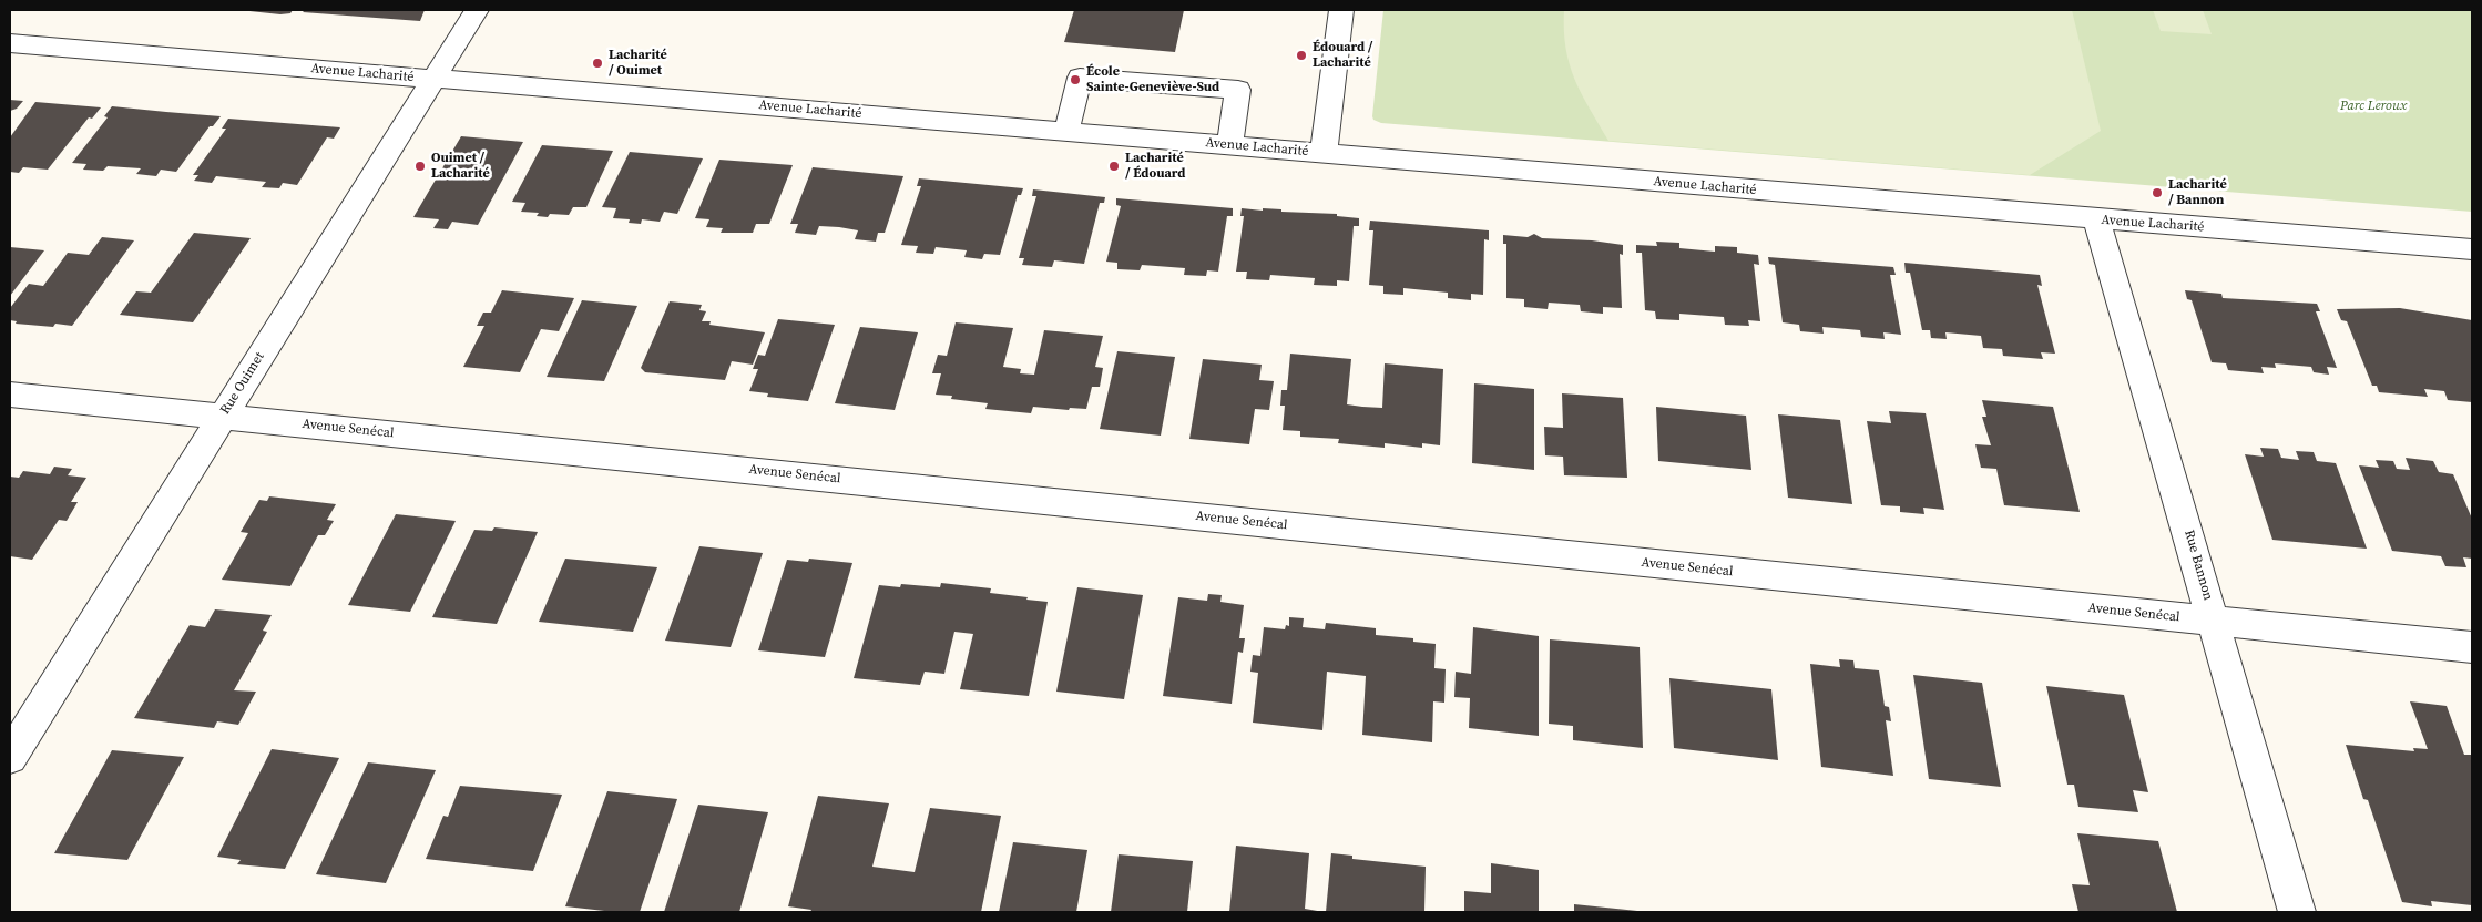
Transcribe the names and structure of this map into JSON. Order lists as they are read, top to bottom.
{
  "streets": {
    "street": [
      "Avenue Lacharité",
      "Rue Ouimet",
      "Avenue Senécal",
      "Rue Bannon"
    ]
  },
  "crossings": [
    ["Avenue Lacharité", "Rue Ouimet"],
    ["Avenue Lacharité", "Rue Bannon"],
    ["Rue Ouimet", "Avenue Senécal"],
    ["Avenue Senécal", "Rue Bannon"]
  ],
  "parks": ["Parc Leroux"],
  "places": [
    "Édouard / Lacharité",
    "Lacharité / Ouimet",
    "École Sainte-Geneviève-Sud",
    "Ouimet / Lacharité",
    "Lacharité / Édouard",
    "Lacharité / Bannon"
  ]
}
